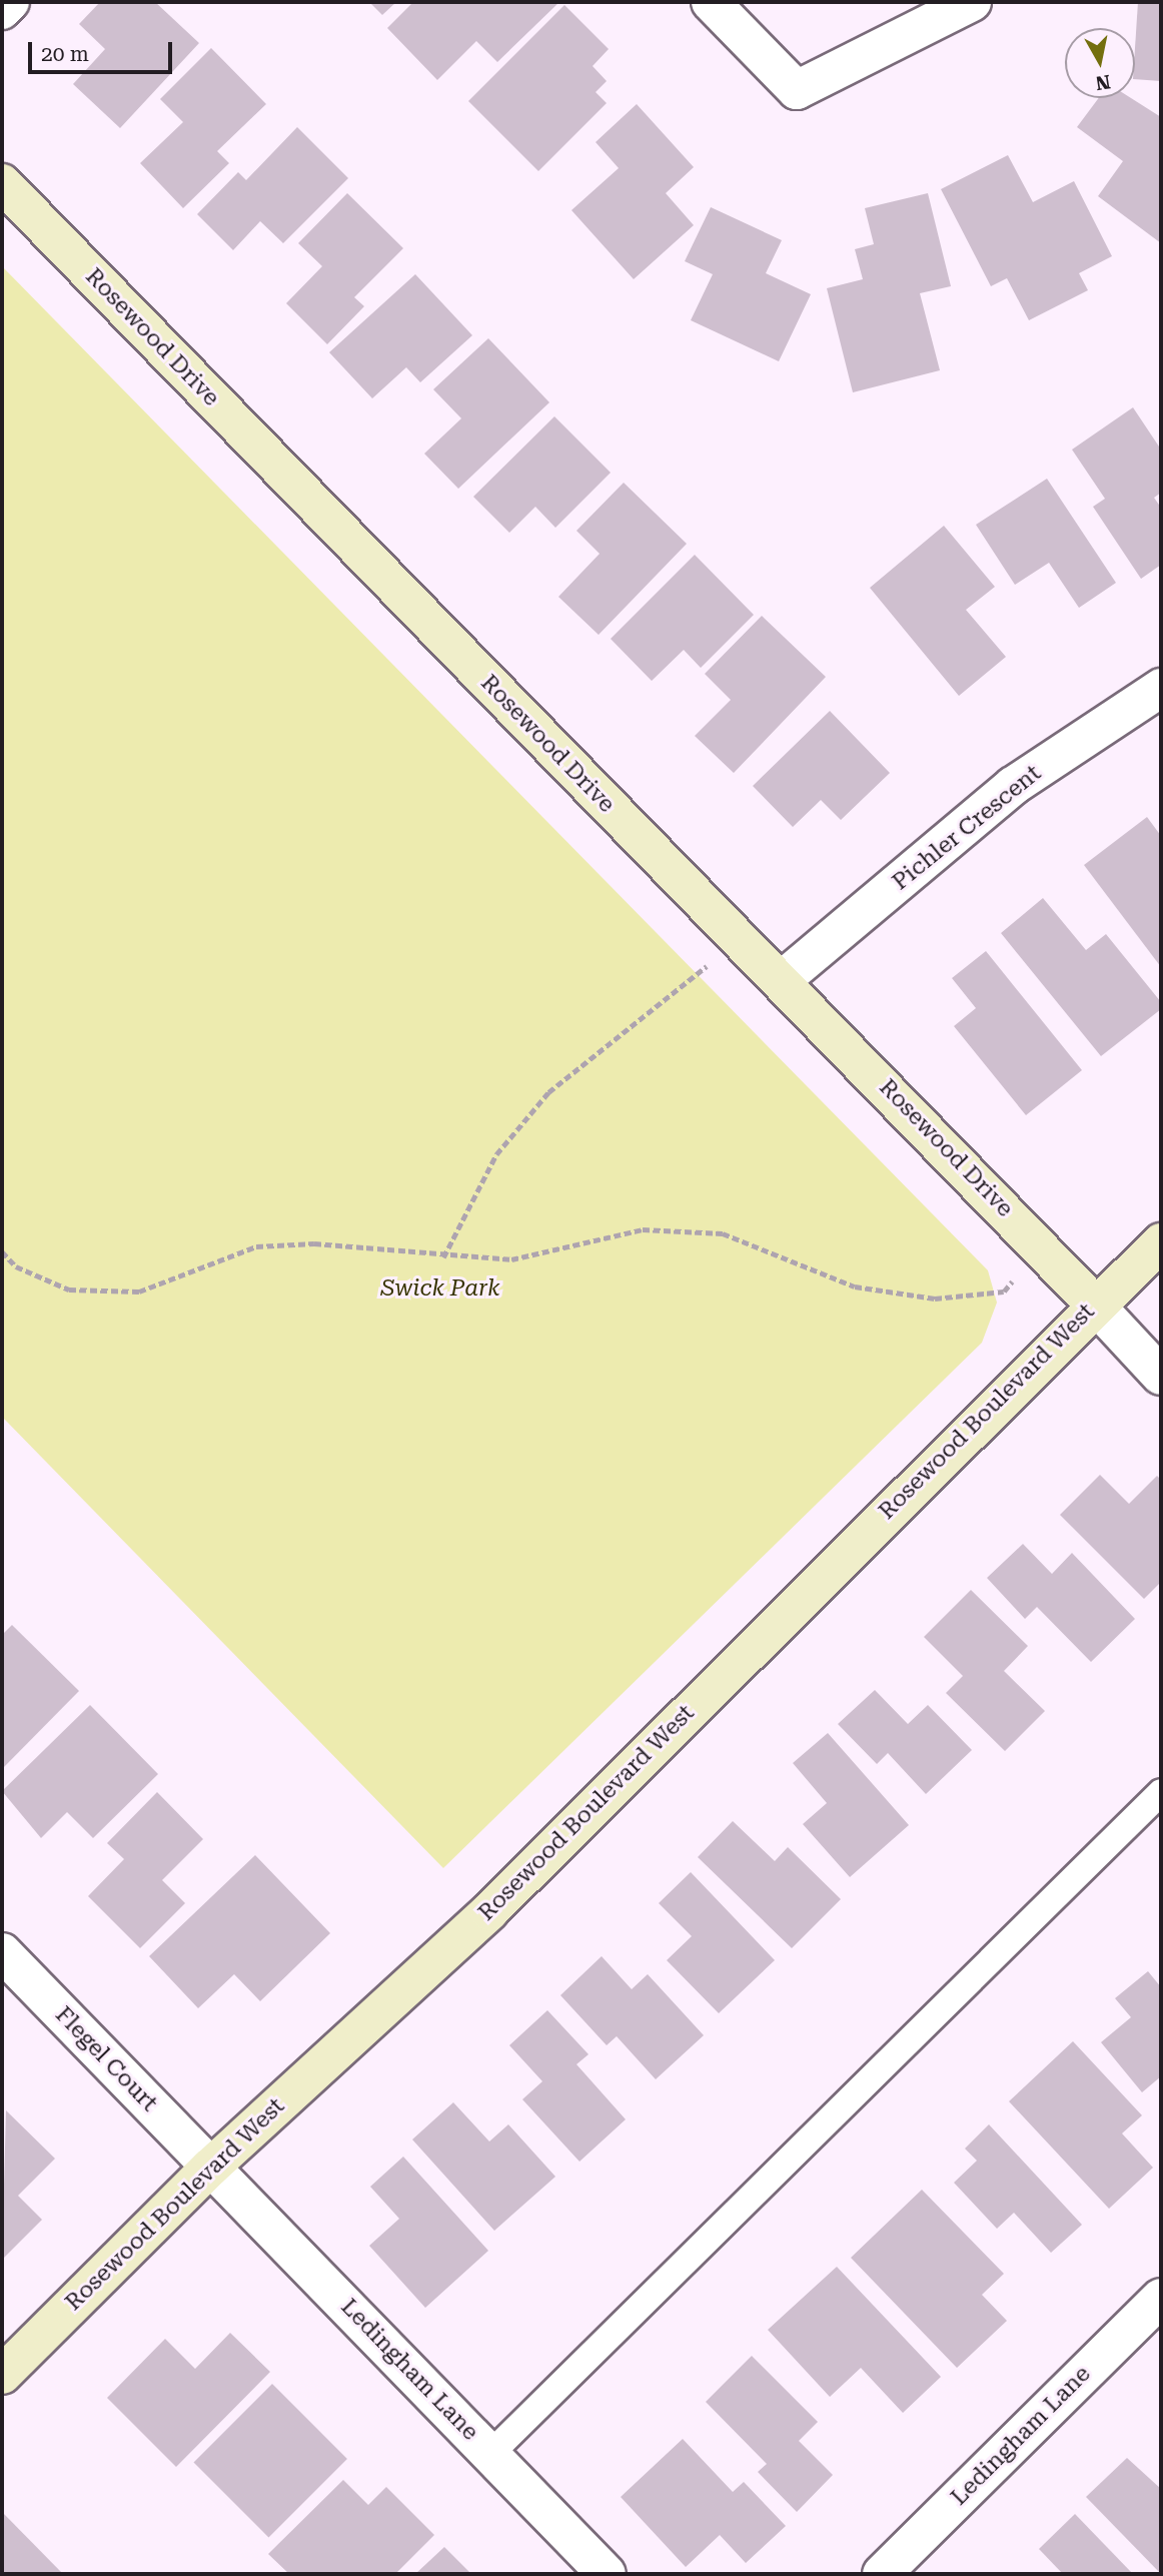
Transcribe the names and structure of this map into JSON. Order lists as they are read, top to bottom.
{
  "streets": {
    "street": [
      "Rosewood Drive",
      "Pichler Crescent",
      "Rosewood Boulevard West",
      "Flegel Court",
      "Ledingham Lane"
    ]
  },
  "crossings": [
    ["Rosewood Drive", "Pichler Crescent"],
    ["Rosewood Drive", "Rosewood Boulevard West"],
    ["Rosewood Boulevard West", "Flegel Court"],
    ["Rosewood Boulevard West", "Ledingham Lane"],
    ["Flegel Court", "Ledingham Lane"]
  ],
  "parks": ["Swick Park"],
  "scale_bar": "20 m",
  "north": "bottom"
}
